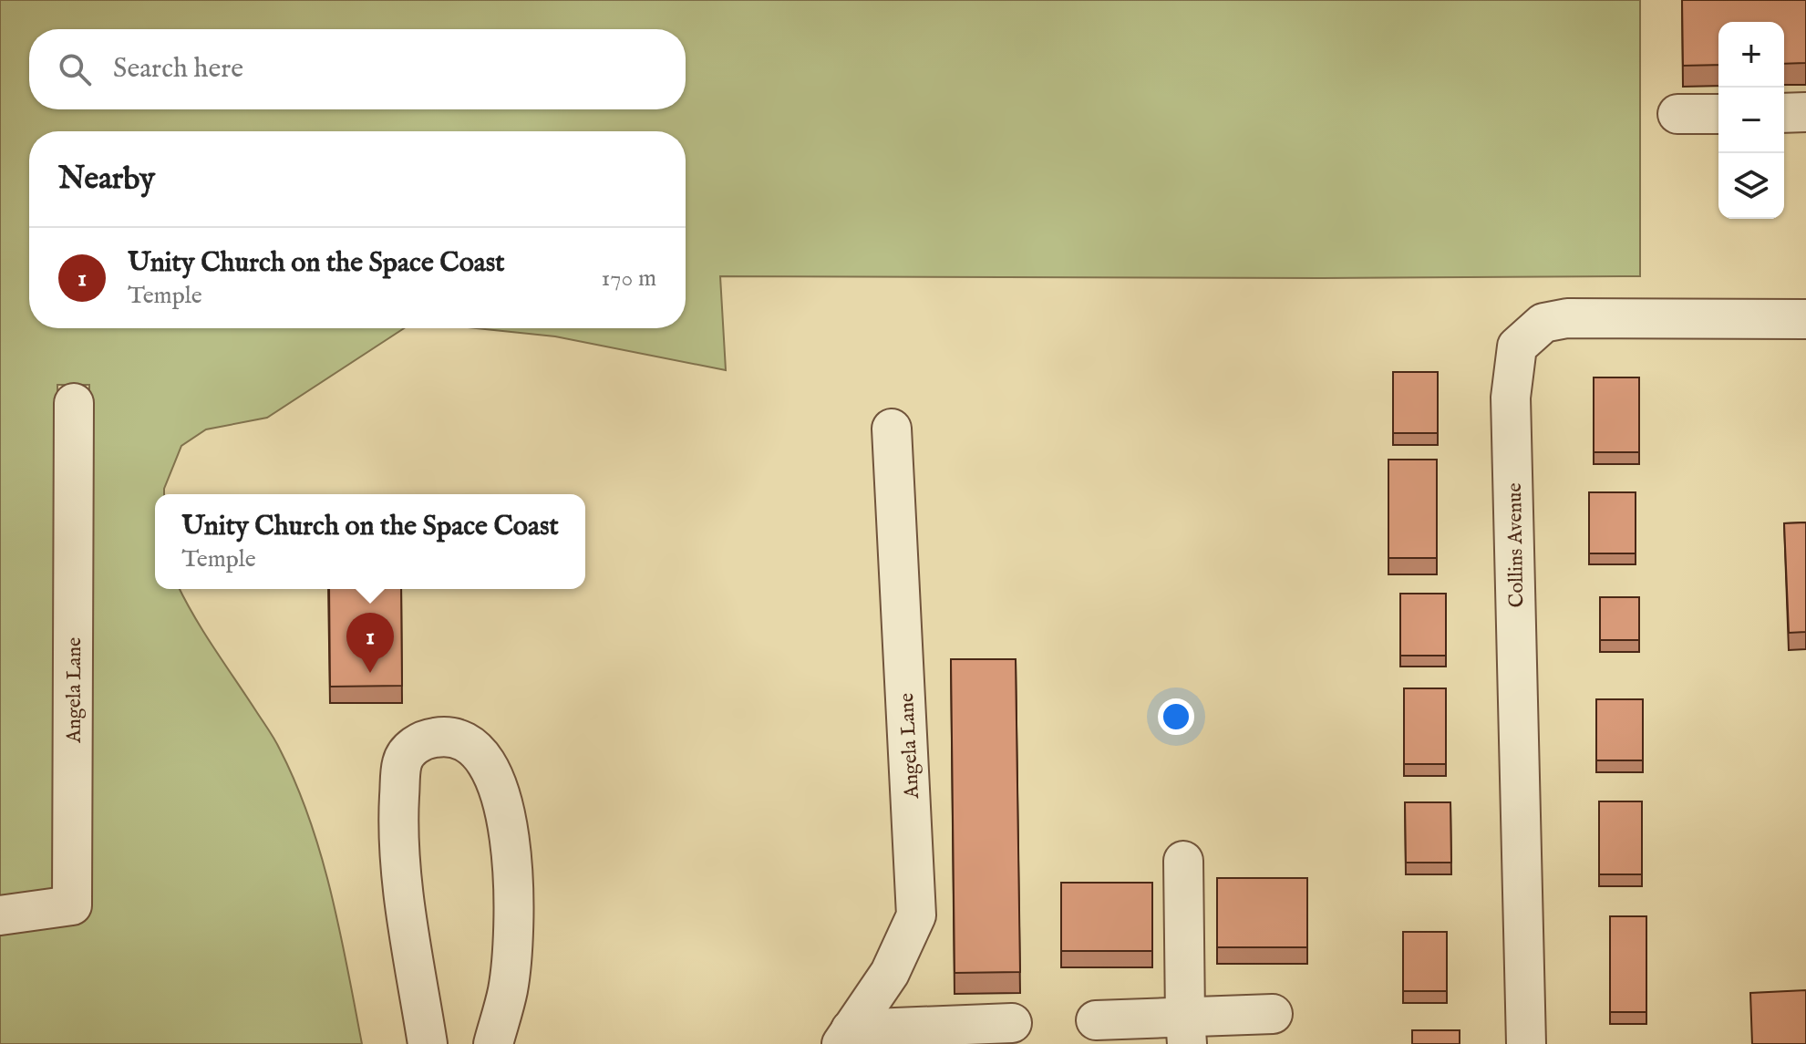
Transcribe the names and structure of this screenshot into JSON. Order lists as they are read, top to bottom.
{
  "streets": {
    "street": ["Collins Avenue", "Angela Lane"]
  },
  "page": {
    "map_buttons": ["+", "−"],
    "search": "Search here",
    "heading": "Nearby",
    "list": [
      {
        "mark": "1",
        "name": "Unity Church on the Space Coast",
        "note": "Temple",
        "value": "170 m"
      }
    ],
    "popup": ["Unity Church on the Space Coast", "Temple"],
    "pins": "1"
  }
}
